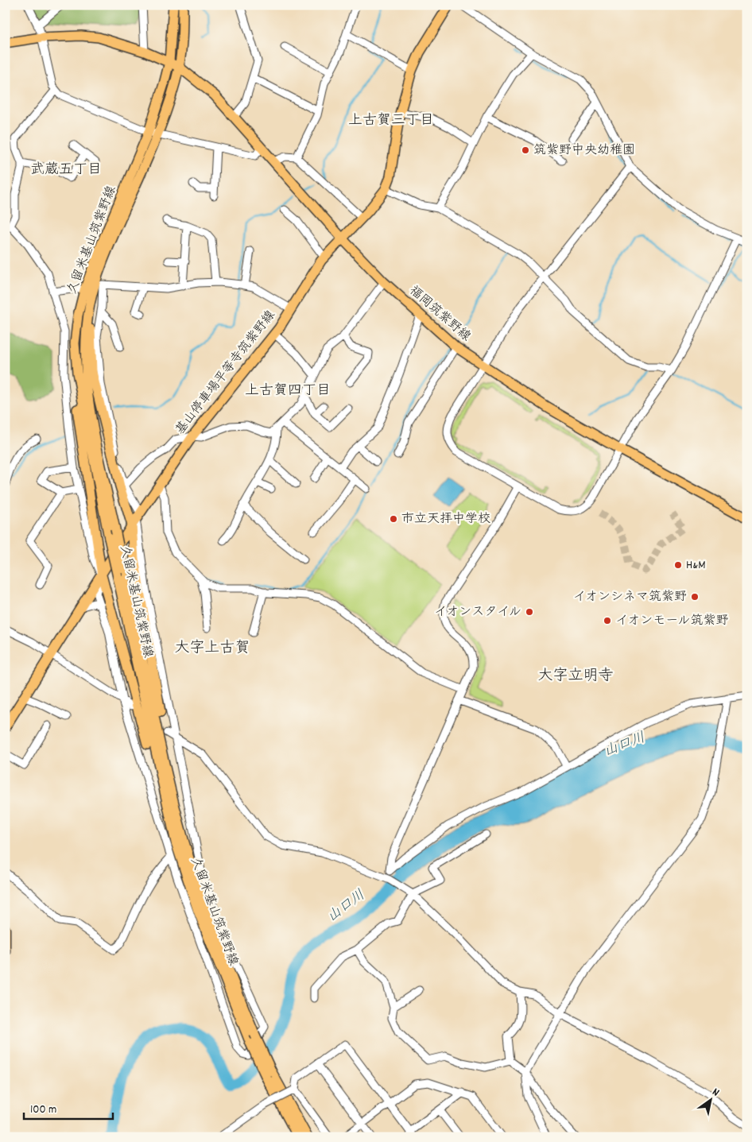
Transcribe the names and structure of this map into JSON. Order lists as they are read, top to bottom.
{
  "streets": {
    "main road": ["久留米基山筑紫野線", "福岡筑紫野線", "基山停車場平等寺筑紫野線"]
  },
  "crossings": [
    ["久留米基山筑紫野線", "福岡筑紫野線"],
    ["福岡筑紫野線", "基山停車場平等寺筑紫野線"]
  ],
  "districts": [
    "上古賀三丁目",
    "武蔵五丁目",
    "上古賀四丁目",
    "大字上古賀",
    "大字立明寺"
  ],
  "water": ["山口川"],
  "places": [
    "筑紫野中央幼稚園",
    "市立天拝中学校",
    "H&M",
    "イオンシネマ筑紫野",
    "イオンスタイル",
    "イオンモール筑紫野"
  ],
  "scale_bar": "100 m",
  "north": "top right"
}
